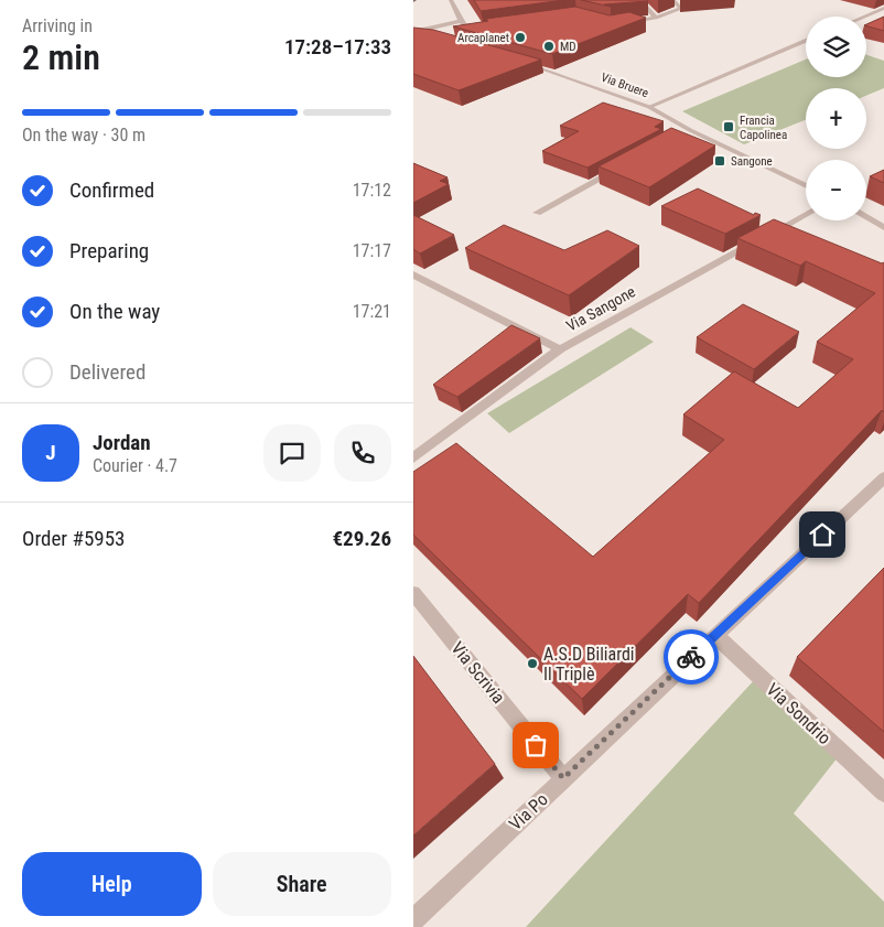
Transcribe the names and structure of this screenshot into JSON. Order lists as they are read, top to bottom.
{
  "streets": {
    "street": [
      "Via Bruere",
      "Via Sangone",
      "Via Scrivia",
      "Via Sondrio",
      "Via Po"
    ]
  },
  "crossings": [
    ["Via Scrivia", "Via Po"],
    ["Via Sondrio", "Via Po"]
  ],
  "places": {
    "other": ["Arcaplanet", "MD", "A.S.D Biliardi Il Triplè"],
    "transit": ["Francia Capolinea", "Sangone"]
  },
  "page": {
    "heading": ["2 min", "Arriving in", "17:28–17:33"],
    "panel": [
      "Jordan",
      "Courier · 4.7",
      "Order #5953",
      "€29.26"
    ],
    "map_buttons": ["+", "−"],
    "bar": "On the way · 30 m",
    "list": [
      ["Confirmed", "17:12"],
      ["Preparing", "17:17"],
      ["On the way", "17:21"],
      "Delivered"
    ],
    "round": "J",
    "buttons": ["Help", "Share"]
  }
}
